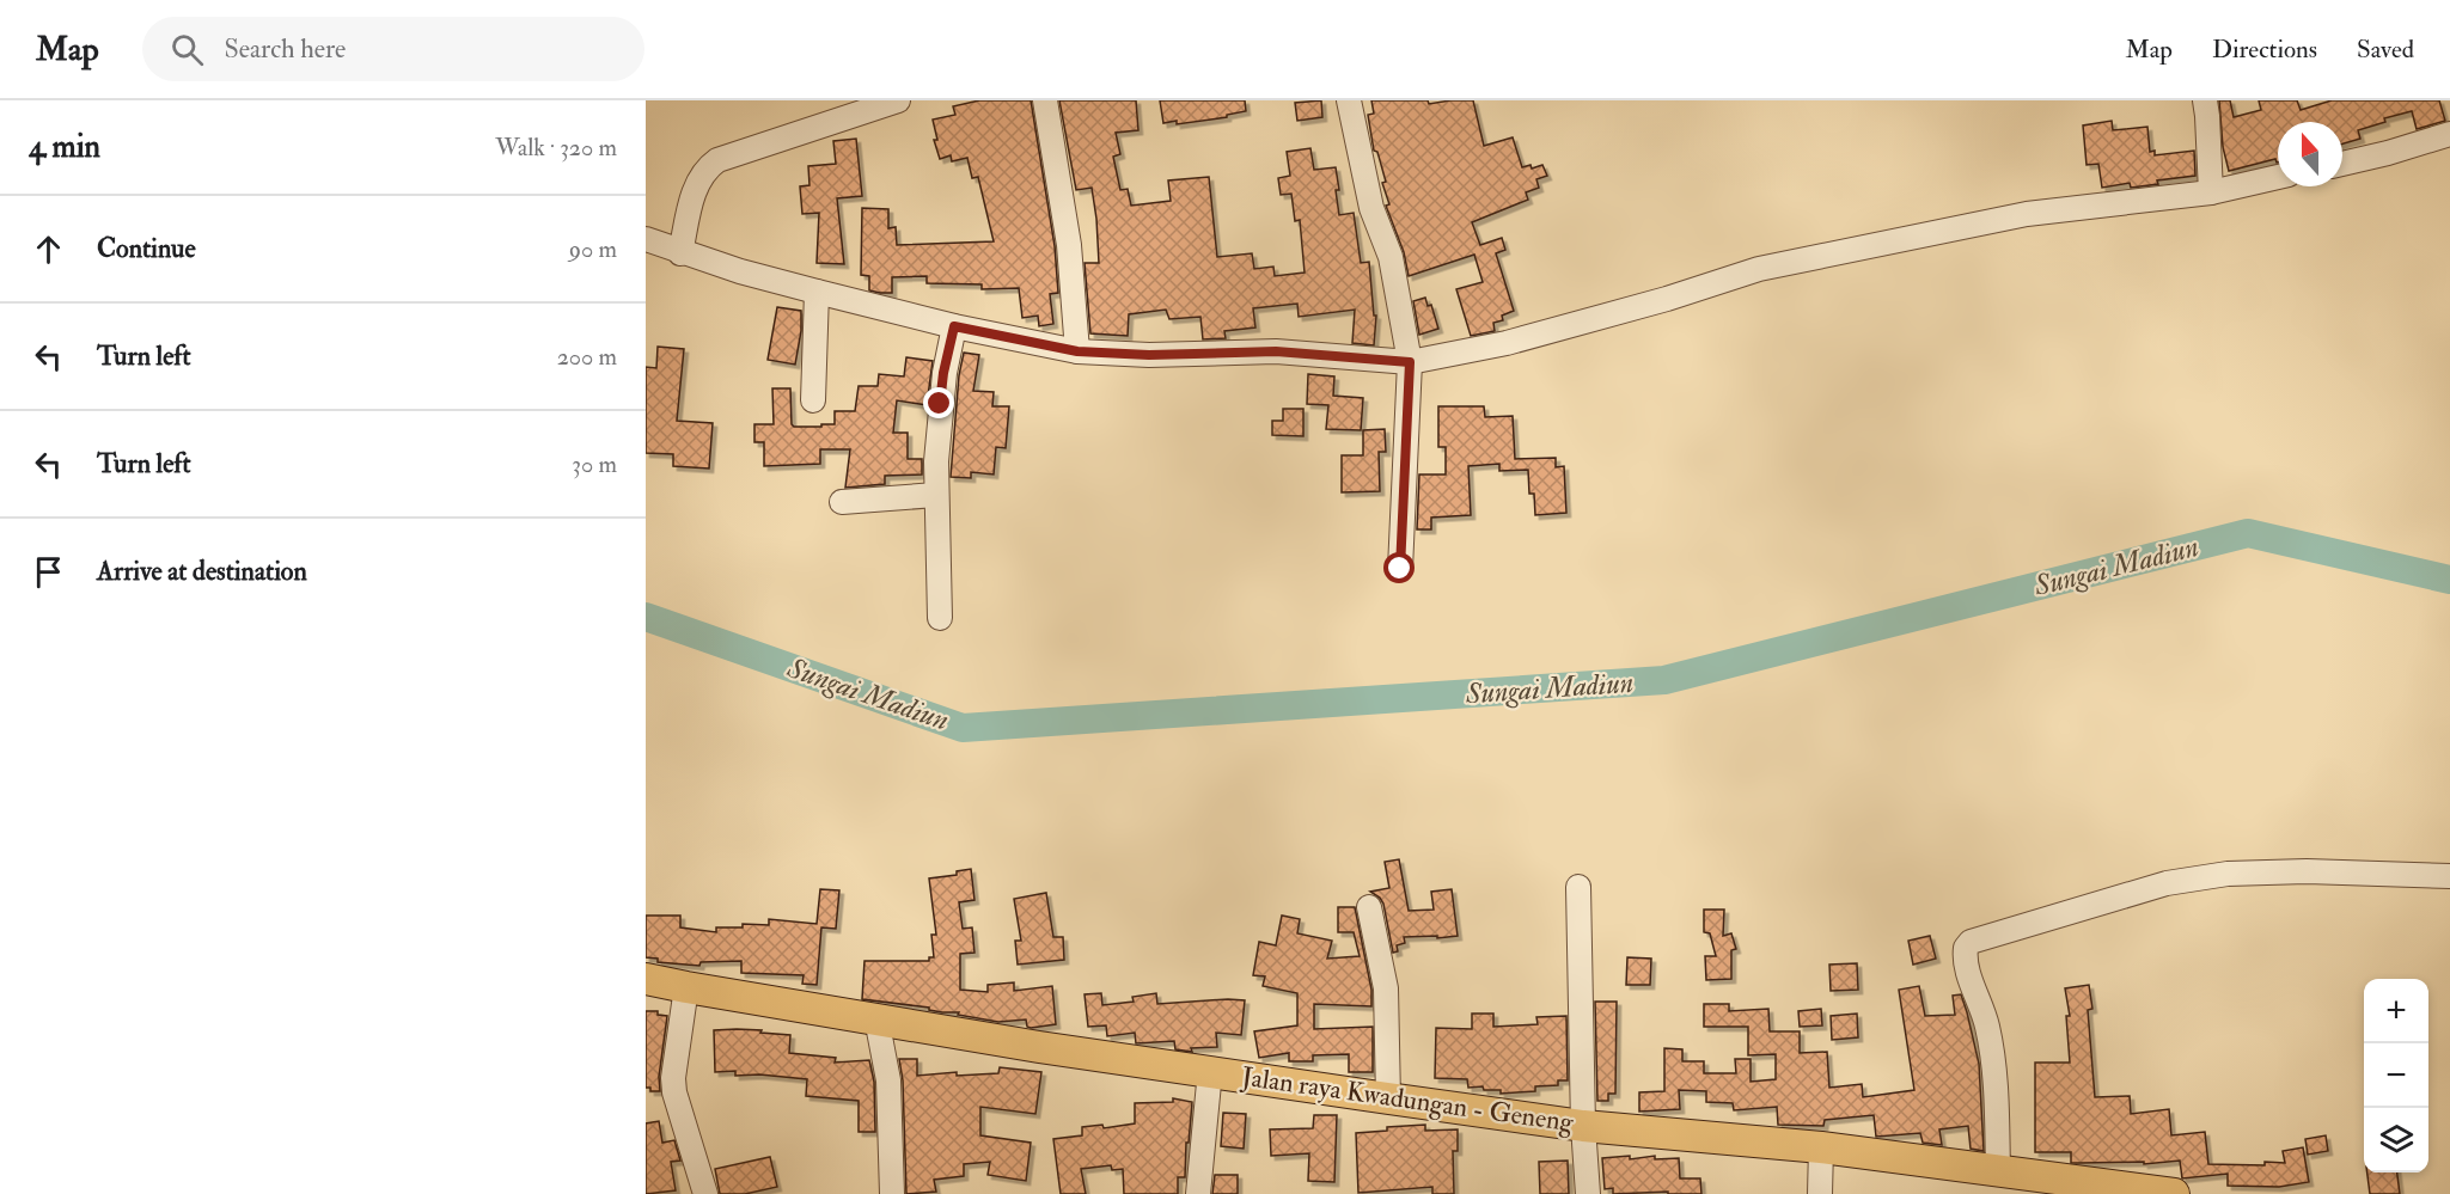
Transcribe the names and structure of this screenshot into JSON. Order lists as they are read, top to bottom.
{
  "streets": {
    "main road": ["Jalan raya Kwadungan - Geneng"]
  },
  "water": ["Sungai Madiun"],
  "north": "top",
  "page": {
    "header": "Map",
    "search": "Search here",
    "nav": ["Map", "Directions", "Saved"],
    "heading": ["4 min", "Walk · 320 m"],
    "list": [
      ["Continue", "90 m"],
      ["Turn left", "200 m"],
      ["Turn left", "30 m"],
      "Arrive at destination"
    ],
    "map_buttons": ["+", "−"]
  }
}
